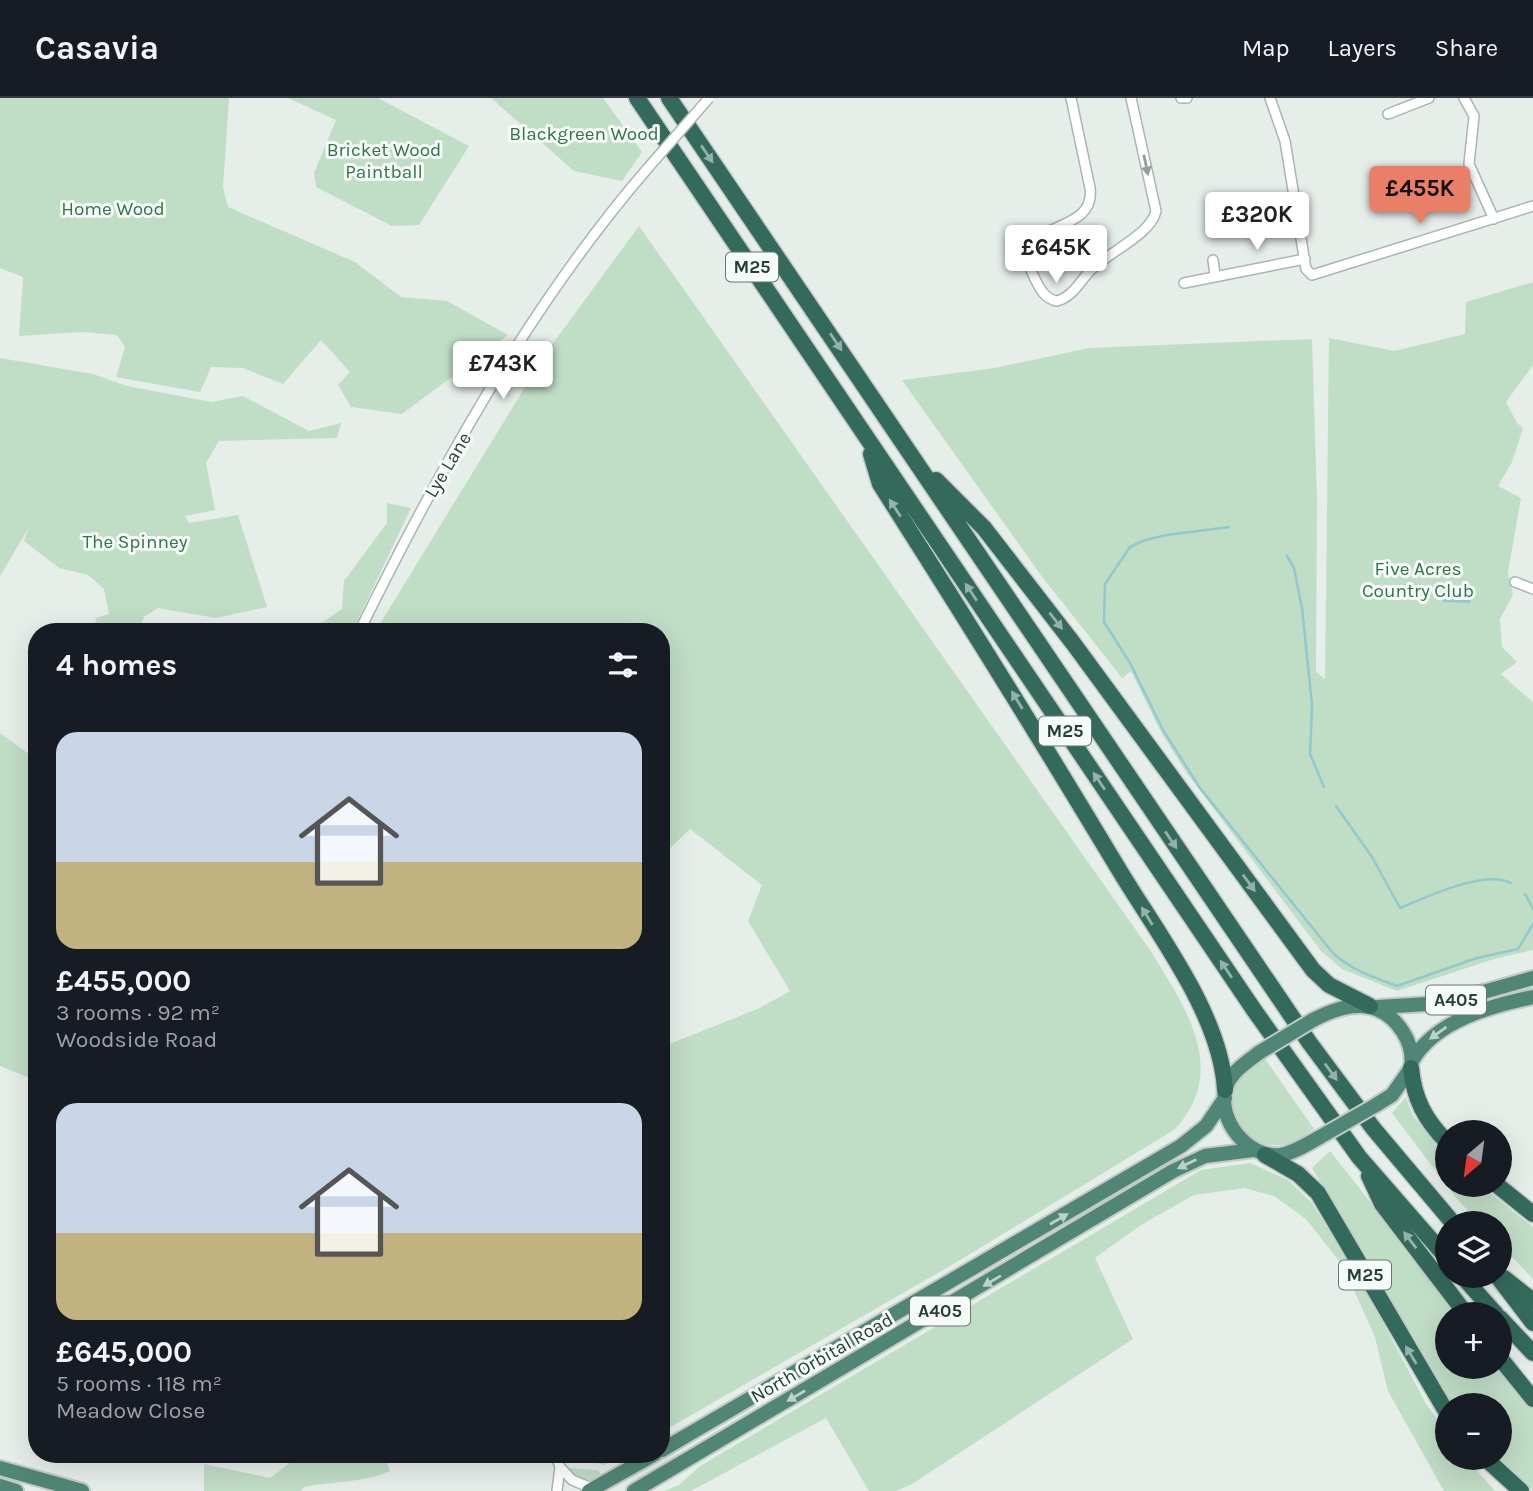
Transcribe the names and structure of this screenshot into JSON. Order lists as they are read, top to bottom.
{
  "streets": {
    "highway": ["M25", "A405", "North Orbital Road"],
    "street": ["Lye Lane"]
  },
  "crossings": [
    ["M25", "A405"],
    ["M25", "North Orbital Road"],
    ["A405", "North Orbital Road"]
  ],
  "parks": [
    "Blackgreen Wood",
    "Bricket Wood Paintball",
    "Home Wood",
    "The Spinney",
    "Five Acres Country Club"
  ],
  "north": "bottom left",
  "page": {
    "header": "Casavia",
    "nav": ["Map", "Layers", "Share"],
    "price": [
      "£455K",
      "£320K",
      "£645K",
      "£743K"
    ],
    "heading": "4 homes",
    "list": [
      {
        "name": "£455,000",
        "note": "3 rooms · 92 m² · Woodside Road"
      },
      {
        "name": "£645,000",
        "note": "5 rooms · 118 m² · Meadow Close"
      }
    ],
    "map_buttons": ["+", "−"]
  }
}
